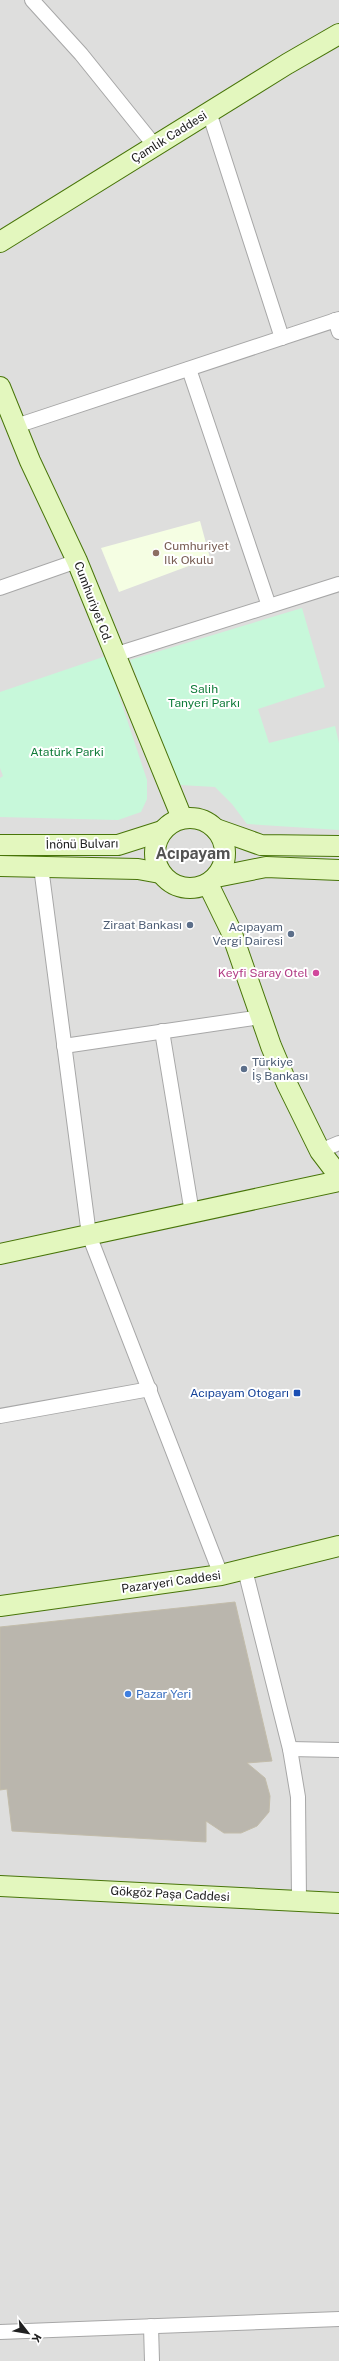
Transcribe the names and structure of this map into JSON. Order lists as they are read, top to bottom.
{
  "streets": {
    "street": [
      "Çamlık Caddesi",
      "Cumhuriyet Cd.",
      "İnönü Bulvarı",
      "Pazaryeri Caddesi",
      "Gökgöz Paşa Caddesi"
    ]
  },
  "crossings": [
    ["Cumhuriyet Cd.", "İnönü Bulvarı"]
  ],
  "districts": ["Acıpayam"],
  "parks": ["Salih Tanyeri Parkı", "Atatürk Parki"],
  "places": {
    "other": [
      "Cumhuriyet Ilk Okulu",
      "Ziraat Bankası",
      "Acıpayam Vergi Dairesi",
      "Keyfi Saray Otel",
      "Türkiye İş Bankası",
      "Pazar Yeri"
    ],
    "transit": ["Acıpayam Otogarı"]
  },
  "north": "bottom right"
}
